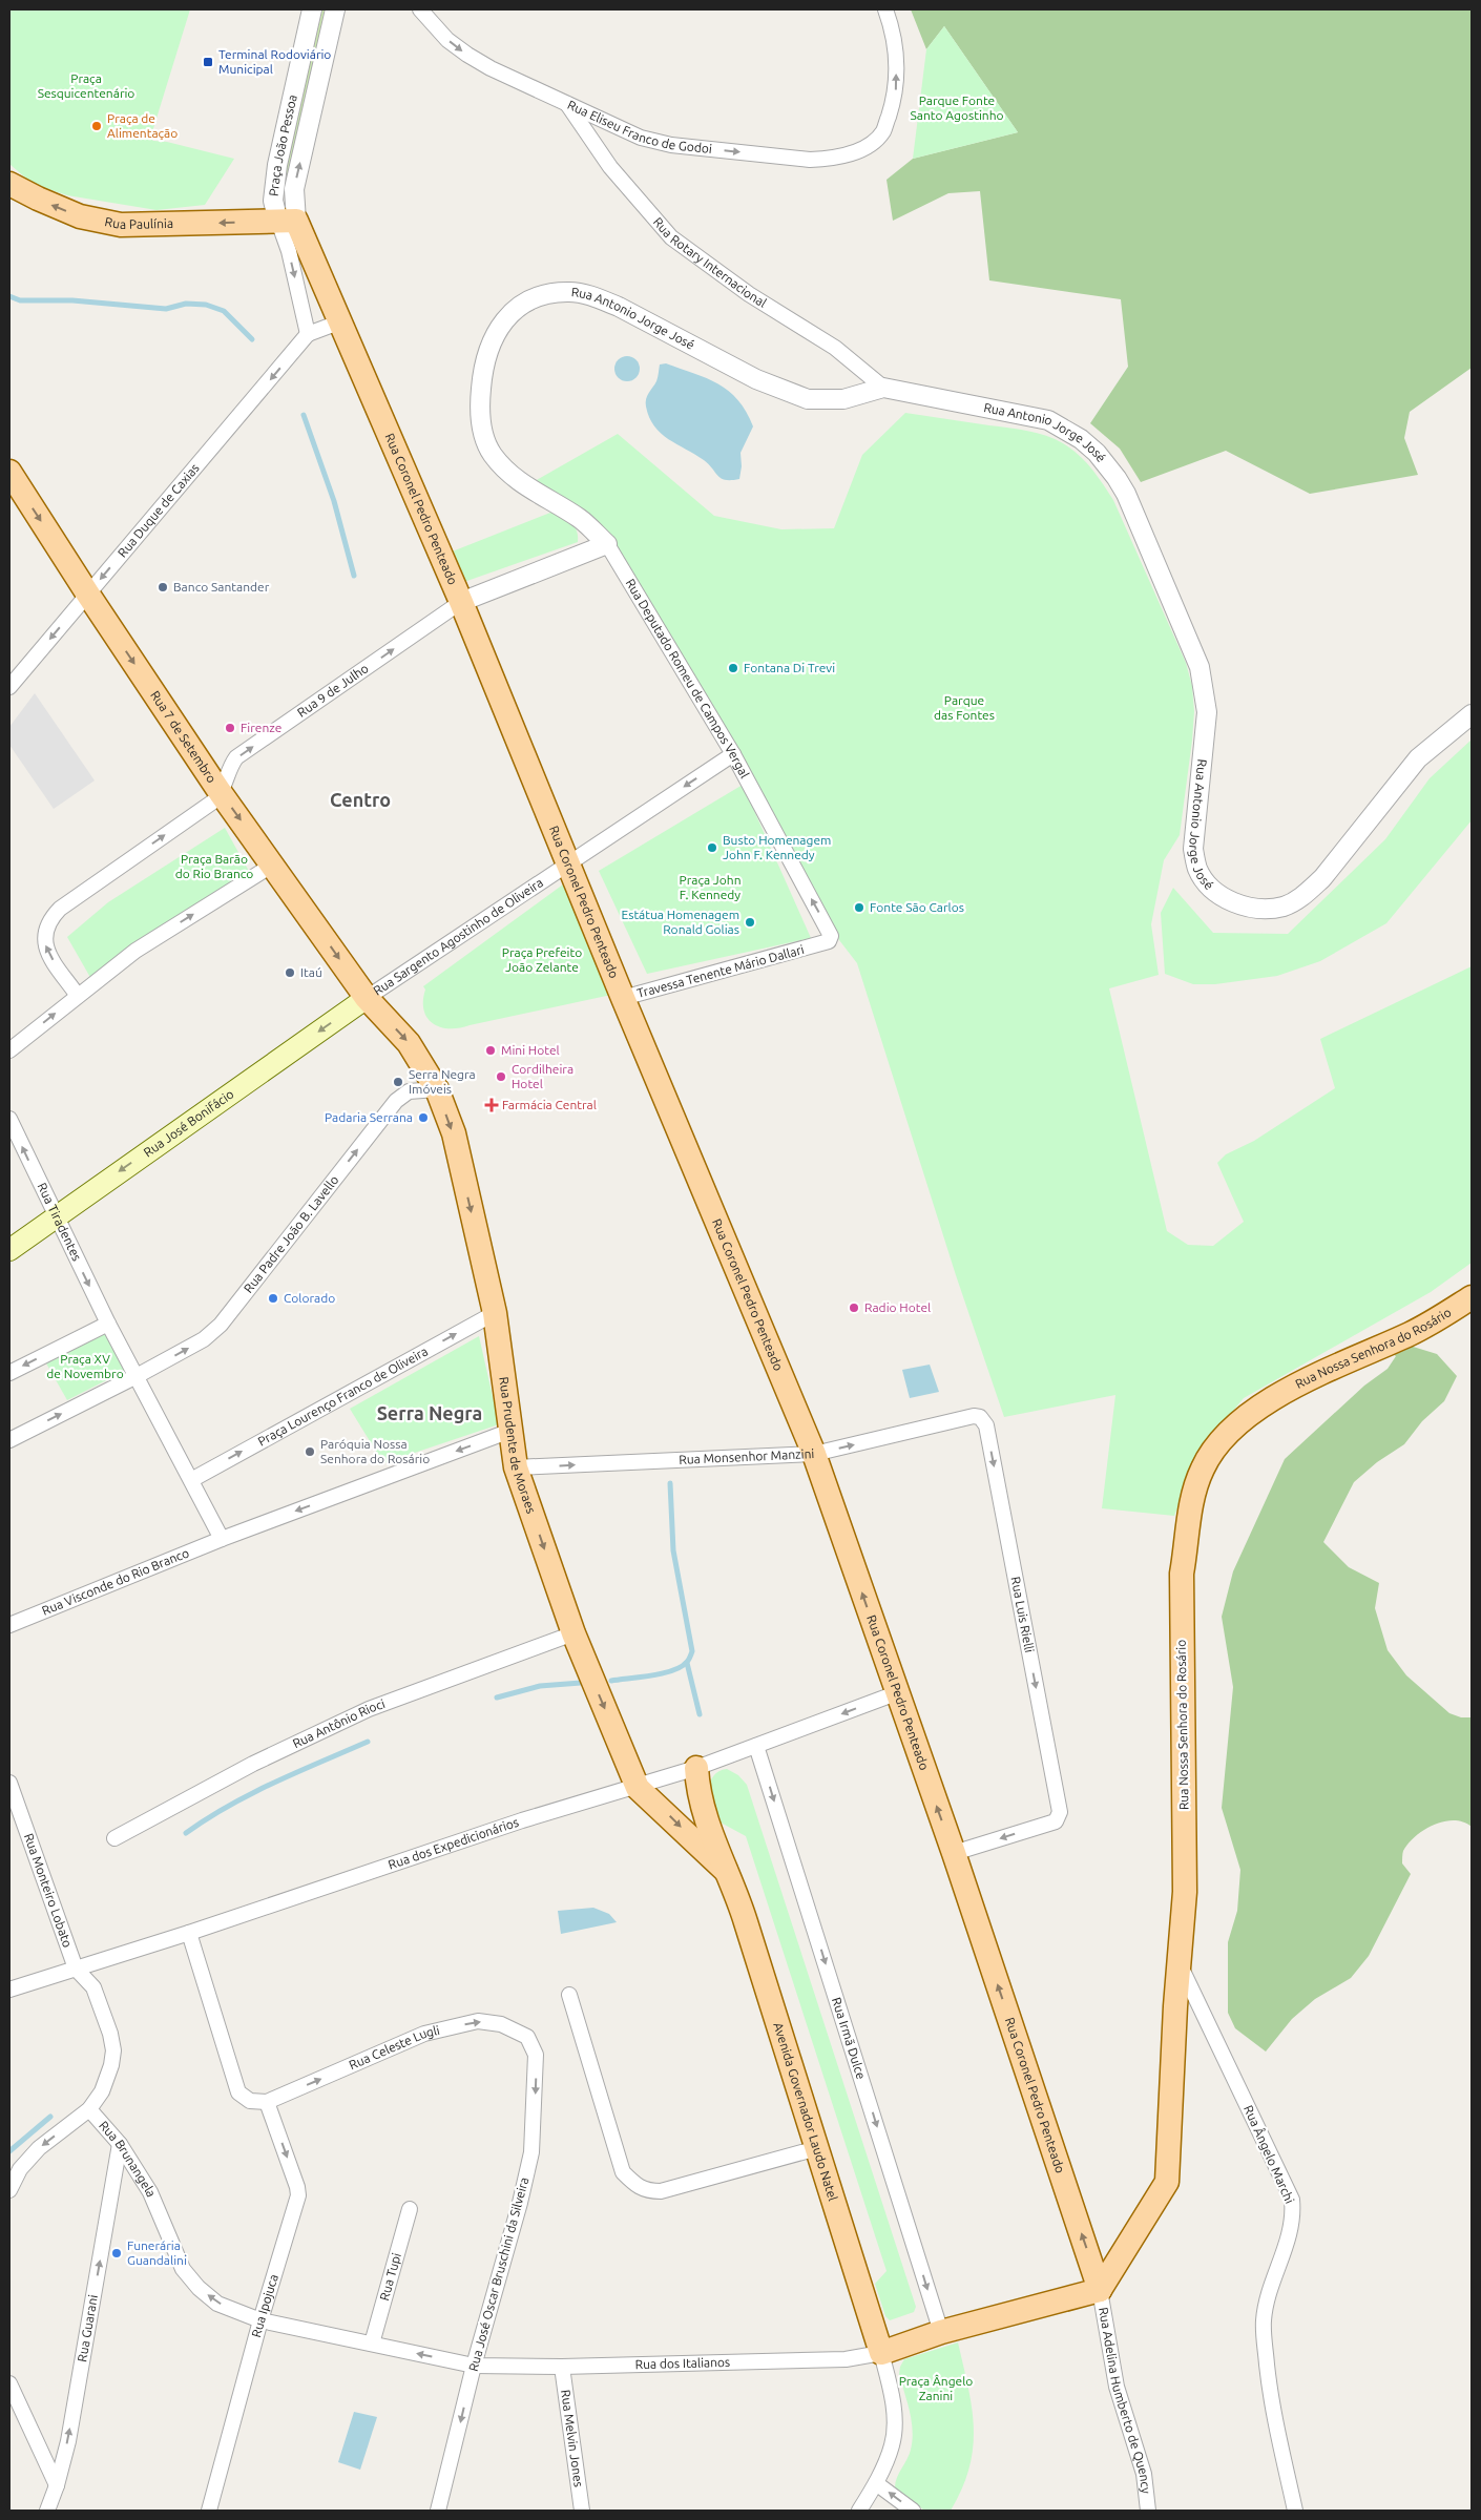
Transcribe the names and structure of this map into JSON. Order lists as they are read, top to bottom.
{
  "streets": {
    "main road": [
      "Rua Paulínia",
      "Rua Coronel Pedro Penteado",
      "Rua 7 de Setembro",
      "Rua José Bonifácio",
      "Rua Nossa Senhora do Rosário",
      "Rua Prudente de Moraes",
      "Avenida Governador Laudo Natel",
      "Rua dos Italianos"
    ],
    "street": [
      "Rua Eliseu Franco de Godoi",
      "Praça João Pessoa",
      "Rua Rotary Internacional",
      "Rua Antonio Jorge José",
      "Rua Duque de Caxias",
      "Rua Deputado Romeu de Campos Vergal",
      "Rua 9 de Julho",
      "Rua Sargento Agostinho de Oliveira",
      "Travessa Tenente Mário Dallari",
      "Rua Tiradentes",
      "Rua Padre João B. Lavello",
      "Praça Lourenço Franco de Oliveira",
      "Rua Monsenhor Manzini",
      "Rua Visconde do Rio Branco",
      "Rua Luis Rielli",
      "Rua Antônio Rioci",
      "Rua dos Expedicionários",
      "Rua Monteiro Lobato",
      "Rua Irmã Dulce",
      "Rua Celeste Lugli",
      "Rua Ângelo Marchi",
      "Rua Brunangela",
      "Rua José Oscar Bruschini da Silveira",
      "Rua Tupi",
      "Rua Ipojuca",
      "Rua Guarani",
      "Rua Adelina Humberto de Quency",
      "Rua Melvin Jones"
    ]
  },
  "crossings": [
    ["Rua Eliseu Franco de Godoi", "Rua Rotary Internacional"],
    ["Praça João Pessoa", "Rua Paulínia"],
    ["Praça João Pessoa", "Rua Coronel Pedro Penteado"],
    ["Rua Paulínia", "Rua Coronel Pedro Penteado"],
    ["Rua Rotary Internacional", "Rua Antonio Jorge José"],
    ["Rua Antonio Jorge José", "Rua Deputado Romeu de Campos Vergal"],
    ["Rua Coronel Pedro Penteado", "Rua 9 de Julho"],
    ["Rua Coronel Pedro Penteado", "Rua Sargento Agostinho de Oliveira"],
    ["Rua Coronel Pedro Penteado", "Travessa Tenente Mário Dallari"],
    ["Rua Coronel Pedro Penteado", "Rua Nossa Senhora do Rosário"],
    ["Rua Coronel Pedro Penteado", "Rua Monsenhor Manzini"],
    ["Rua Coronel Pedro Penteado", "Rua Luis Rielli"],
    ["Rua Coronel Pedro Penteado", "Rua dos Expedicionários"],
    ["Rua Coronel Pedro Penteado", "Rua dos Italianos"],
    ["Rua Coronel Pedro Penteado", "Rua Adelina Humberto de Quency"],
    ["Rua Duque de Caxias", "Rua 7 de Setembro"],
    ["Rua Deputado Romeu de Campos Vergal", "Rua Sargento Agostinho de Oliveira"],
    ["Rua Deputado Romeu de Campos Vergal", "Travessa Tenente Mário Dallari"],
    ["Rua 9 de Julho", "Rua 7 de Setembro"],
    ["Rua 7 de Setembro", "Rua Sargento Agostinho de Oliveira"],
    ["Rua 7 de Setembro", "Rua José Bonifácio"],
    ["Rua Sargento Agostinho de Oliveira", "Rua José Bonifácio"],
    ["Rua José Bonifácio", "Rua Tiradentes"],
    ["Rua Tiradentes", "Rua Padre João B. Lavello"],
    ["Rua Padre João B. Lavello", "Rua Prudente de Moraes"],
    ["Rua Nossa Senhora do Rosário", "Rua Ângelo Marchi"],
    ["Rua Nossa Senhora do Rosário", "Rua dos Italianos"],
    ["Rua Nossa Senhora do Rosário", "Rua Adelina Humberto de Quency"],
    ["Praça Lourenço Franco de Oliveira", "Rua Prudente de Moraes"],
    ["Rua Prudente de Moraes", "Rua Monsenhor Manzini"],
    ["Rua Prudente de Moraes", "Rua Antônio Rioci"],
    ["Rua Prudente de Moraes", "Rua dos Expedicionários"],
    ["Rua Prudente de Moraes", "Avenida Governador Laudo Natel"],
    ["Rua Monsenhor Manzini", "Rua Luis Rielli"],
    ["Rua dos Expedicionários", "Rua Monteiro Lobato"],
    ["Rua dos Expedicionários", "Rua Irmã Dulce"],
    ["Rua dos Expedicionários", "Avenida Governador Laudo Natel"],
    ["Rua dos Expedicionários", "Rua Brunangela"],
    ["Rua Monteiro Lobato", "Rua Brunangela"],
    ["Rua Irmã Dulce", "Rua dos Italianos"],
    ["Rua Celeste Lugli", "Rua José Oscar Bruschini da Silveira"],
    ["Rua Celeste Lugli", "Rua Ipojuca"],
    ["Avenida Governador Laudo Natel", "Rua dos Italianos"],
    ["Rua Brunangela", "Rua Ipojuca"],
    ["Rua Brunangela", "Rua Guarani"],
    ["Rua Brunangela", "Rua dos Italianos"],
    ["Rua José Oscar Bruschini da Silveira", "Rua dos Italianos"],
    ["Rua Tupi", "Rua dos Italianos"],
    ["Rua Ipojuca", "Rua dos Italianos"],
    ["Rua dos Italianos", "Rua Adelina Humberto de Quency"],
    ["Rua dos Italianos", "Rua Melvin Jones"]
  ],
  "one_way": [
    "Rua Paulínia",
    "Rua Coronel Pedro Penteado",
    "Rua Duque de Caxias",
    "Rua Deputado Romeu de Campos Vergal",
    "Rua 9 de Julho",
    "Rua 7 de Setembro",
    "Rua Sargento Agostinho de Oliveira",
    "Rua José Bonifácio",
    "Rua Padre João B. Lavello",
    "Rua Prudente de Moraes",
    "Rua Monsenhor Manzini",
    "Rua Luis Rielli",
    "Rua Irmã Dulce",
    "Rua Celeste Lugli",
    "Rua Brunangela",
    "Rua José Oscar Bruschini da Silveira",
    "Rua Ipojuca",
    "Rua Guarani"
  ],
  "districts": ["Centro", "Serra Negra"],
  "parks": [
    "Praça Sesquicentenário",
    "Parque Fonte Santo Agostinho",
    "Parque das Fontes",
    "Praça Barão do Rio Branco",
    "Praça John F. Kennedy",
    "Praça Prefeito João Zelante",
    "Praça XV de Novembro",
    "Praça Ângelo Zanini"
  ],
  "places": {
    "transit": ["Terminal Rodoviário Municipal"],
    "other": [
      "Praça de Alimentação",
      "Banco Santander",
      "Fontana Di Trevi",
      "Firenze",
      "Busto Homenagem John F. Kennedy",
      "Fonte São Carlos",
      "Estátua Homenagem Ronald Golias",
      "Itaú",
      "Mini Hotel",
      "Cordilheira Hotel",
      "Serra Negra Imóveis",
      "Padaria Serrana",
      "Colorado",
      "Radio Hotel",
      "Paróquia Nossa Senhora do Rosário",
      "Funerária Guandalini"
    ],
    "health": ["Farmácia Central"]
  }
}
